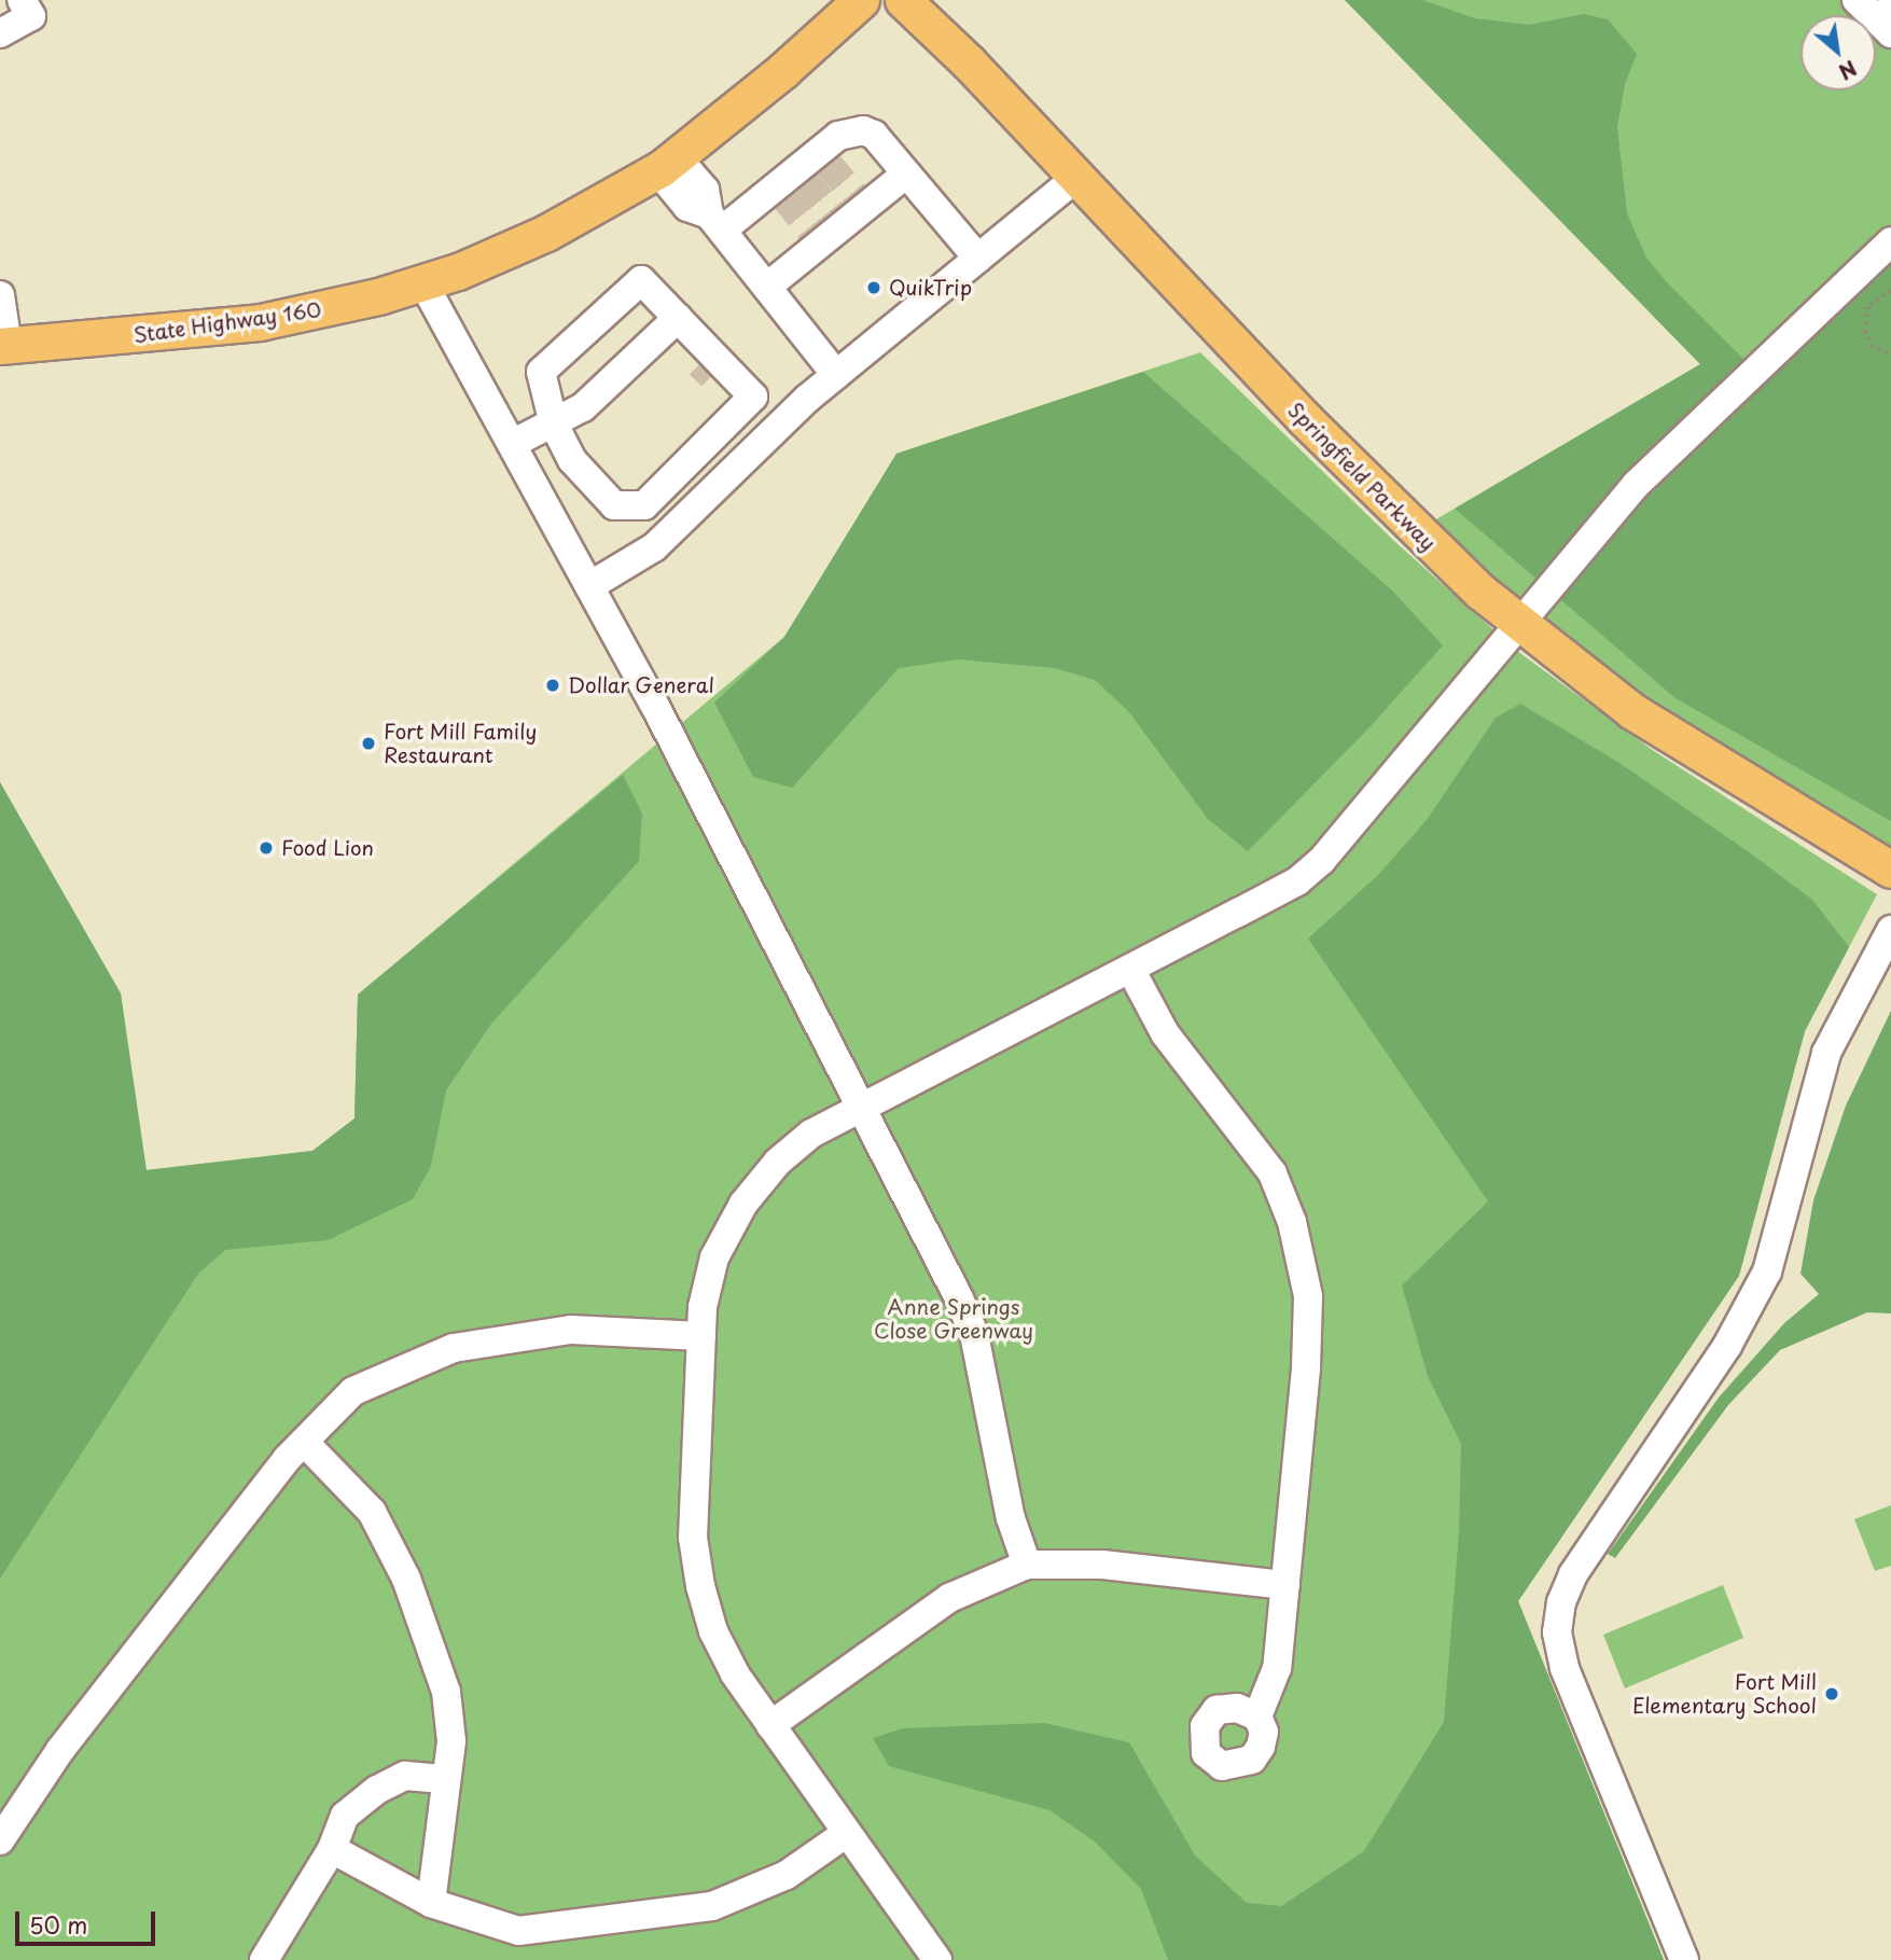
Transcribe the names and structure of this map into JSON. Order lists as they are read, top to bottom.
{
  "streets": {
    "main road": ["State Highway 160", "Springfield Parkway"]
  },
  "parks": ["Anne Springs Close Greenway"],
  "places": [
    "QuikTrip",
    "Dollar General",
    "Fort Mill Family Restaurant",
    "Food Lion",
    "Fort Mill Elementary School"
  ],
  "scale_bar": "50 m",
  "north": "bottom right"
}
